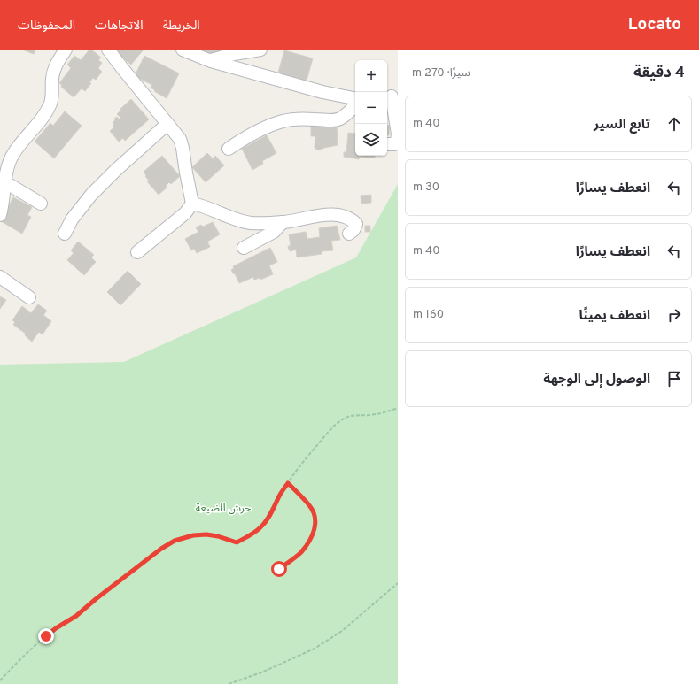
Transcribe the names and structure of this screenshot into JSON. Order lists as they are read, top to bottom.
{
  "parks": ["حرش الضيعة"],
  "page": {
    "header": "Locato",
    "nav": ["الخريطة", "الاتجاهات", "المحفوظات"],
    "heading": ["4 دقيقة", "سيرًا · 270 m"],
    "map_buttons": ["+", "−"],
    "list": [
      ["تابع السير", "40 m"],
      ["انعطف يسارًا", "30 m"],
      ["انعطف يسارًا", "40 m"],
      ["انعطف يمينًا", "160 m"],
      "الوصول إلى الوجهة"
    ]
  }
}
